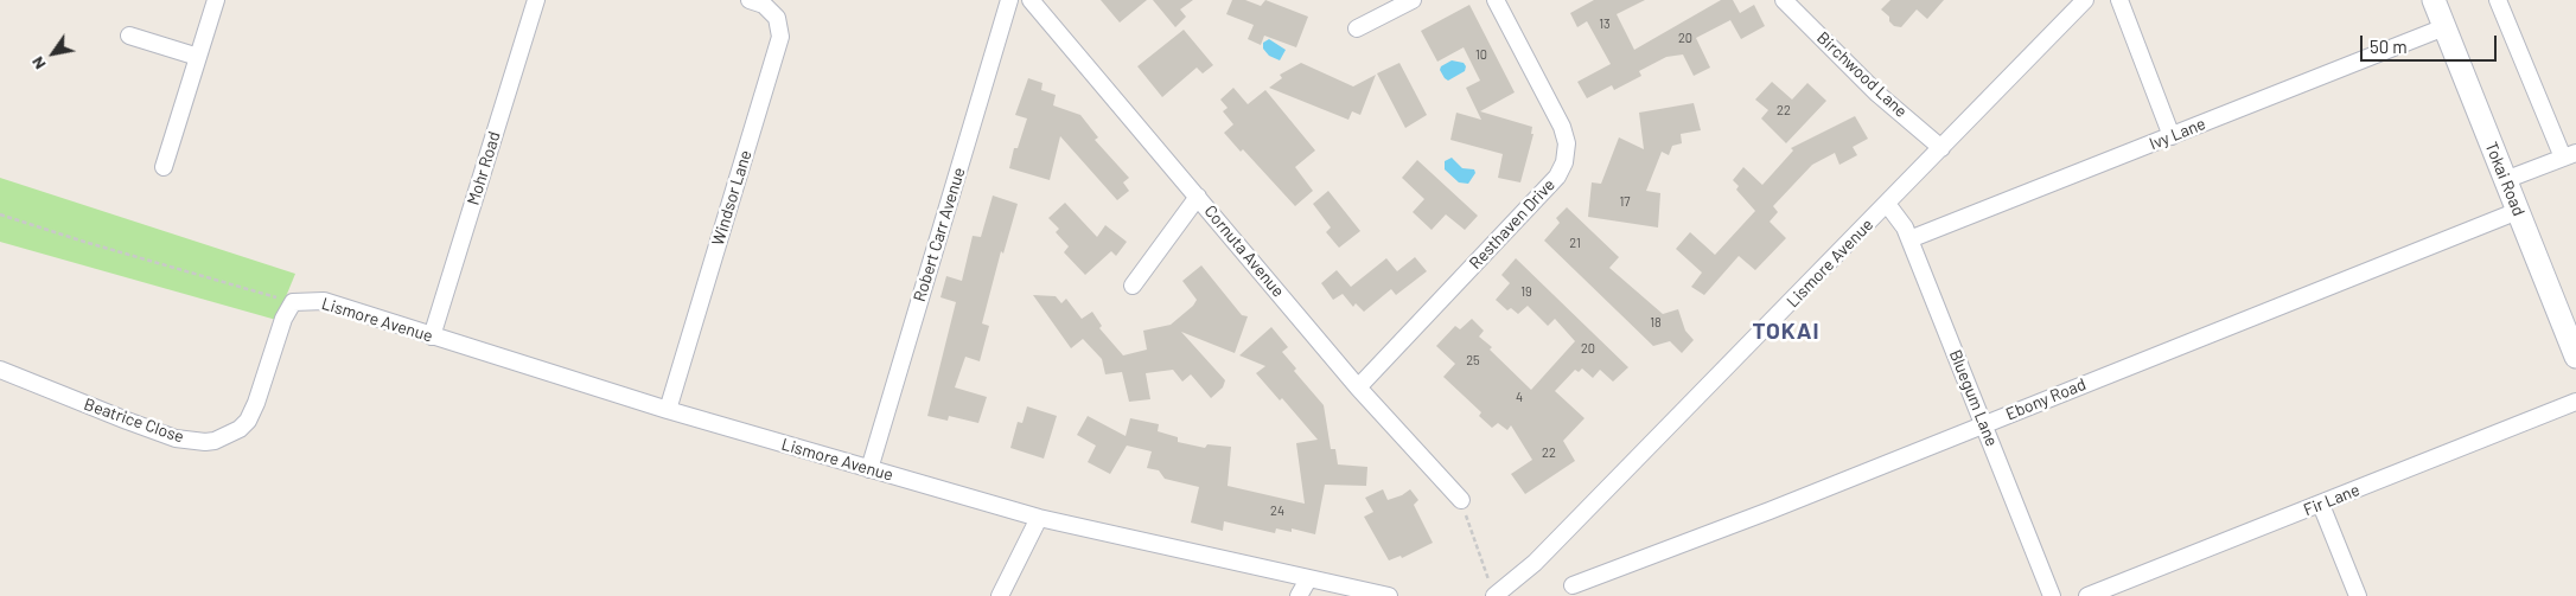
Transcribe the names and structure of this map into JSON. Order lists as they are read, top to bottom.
{
  "streets": {
    "main road": ["Tokai Road"],
    "street": [
      "Birchwood Lane",
      "Ivy Lane",
      "Mohr Road",
      "Windsor Lane",
      "Resthaven Drive",
      "Robert Carr Avenue",
      "Cornuta Avenue",
      "Lismore Avenue",
      "Bluegum Lane",
      "Ebony Road",
      "Beatrice Close",
      "Fir Lane"
    ]
  },
  "crossings": [
    ["Birchwood Lane", "Lismore Avenue"],
    ["Ivy Lane", "Tokai Road"],
    ["Ivy Lane", "Bluegum Lane"],
    ["Mohr Road", "Lismore Avenue"],
    ["Tokai Road", "Ebony Road"],
    ["Windsor Lane", "Lismore Avenue"],
    ["Resthaven Drive", "Cornuta Avenue"],
    ["Robert Carr Avenue", "Lismore Avenue"],
    ["Lismore Avenue", "Bluegum Lane"],
    ["Lismore Avenue", "Beatrice Close"],
    ["Bluegum Lane", "Ebony Road"]
  ],
  "districts": ["TOKAI"],
  "house_numbers": [
    "13",
    "20",
    "10",
    "22",
    "17",
    "21",
    "19",
    "18",
    "20",
    "25",
    "4",
    "22",
    "24"
  ],
  "scale_bar": "50 m",
  "north": "bottom left"
}
